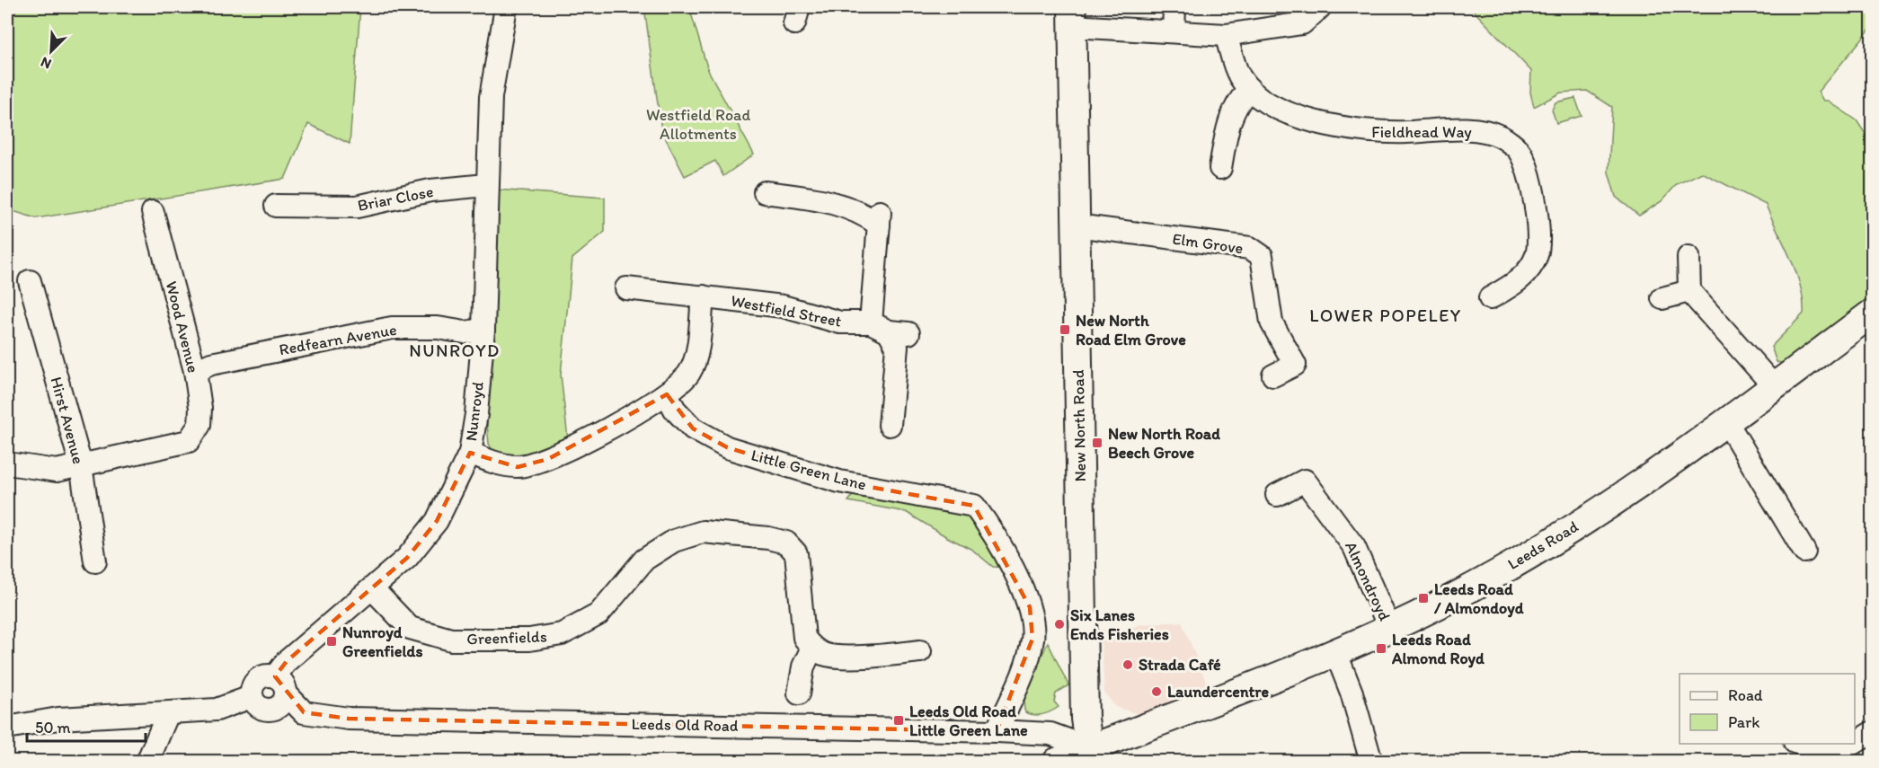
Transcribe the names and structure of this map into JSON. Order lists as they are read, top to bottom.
{
  "streets": {
    "main road": ["New North Road", "Leeds Road"],
    "street": [
      "Fieldhead Way",
      "Briar Close",
      "Elm Grove",
      "Westfield Street",
      "Wood Avenue",
      "Redfearn Avenue",
      "Nunroyd",
      "Hirst Avenue",
      "Little Green Lane",
      "Almondroyd",
      "Greenfields",
      "Leeds Old Road"
    ]
  },
  "crossings": [
    ["Briar Close", "Nunroyd"],
    ["Elm Grove", "New North Road"],
    ["Wood Avenue", "Redfearn Avenue"],
    ["Wood Avenue", "Hirst Avenue"],
    ["Redfearn Avenue", "Nunroyd"],
    ["Nunroyd", "Greenfields"],
    ["Nunroyd", "Leeds Old Road"],
    ["New North Road", "Leeds Road"],
    ["New North Road", "Leeds Old Road"],
    ["Little Green Lane", "Leeds Old Road"],
    ["Leeds Road", "Almondroyd"],
    ["Leeds Road", "Leeds Old Road"]
  ],
  "districts": ["LOWER POPELEY", "NUNROYD"],
  "parks": ["Westfield Road Allotments"],
  "places": {
    "transit": [
      "New North Road Elm Grove",
      "New North Road Beech Grove",
      "Leeds Road / Almondoyd",
      "Nunroyd Greenfields",
      "Leeds Road Almond Royd",
      "Leeds Old Road Little Green Lane"
    ],
    "other": ["Six Lanes Ends Fisheries", "Strada Café", "Laundercentre"]
  },
  "legend": ["Road", "Park"],
  "scale_bar": "50 m",
  "north": "bottom left"
}
